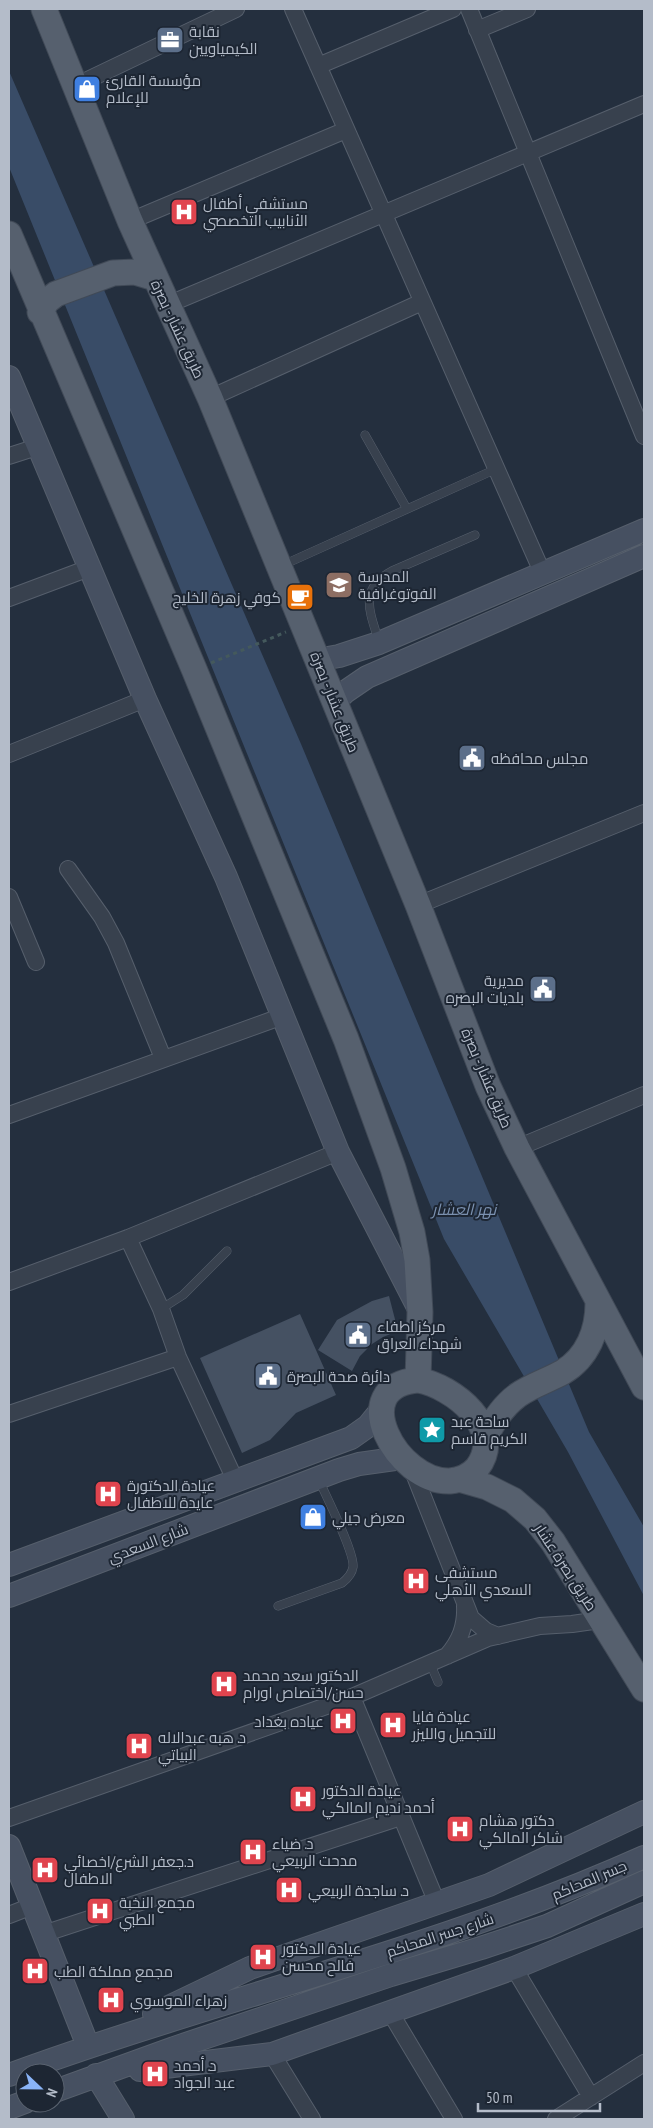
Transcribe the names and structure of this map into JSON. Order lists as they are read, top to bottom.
{
  "streets": {
    "main road": [
      "طريق عشار - بصرة",
      "شارع السعدي",
      "طريق بصرة عشار",
      "جسر المحاكم",
      "شارع جسر المحاكم"
    ]
  },
  "crossings": [
    ["شارع السعدي", "طريق بصرة عشار"],
    ["جسر المحاكم", "شارع جسر المحاكم"]
  ],
  "water": ["نهر العشار"],
  "places": {
    "office": ["نقابة الكيمياويين"],
    "shop": ["مؤسسة القارئ للإعلام", "معرض جيلي"],
    "hospital": [
      "مستشفى أطفال الأنابيب التخصصي",
      "عيادة الدكتورة عايدة للاطفال",
      "مستشفى السعدي الأهلي",
      "الدكتور سعد محمد حسن/اختصاص اورام",
      "عياده بغداد",
      "عيادة فايا للتجميل والليزر",
      "د. هبه عبدالاله البياتي",
      "عيادة الدكتور أحمد نديم المالكي",
      "دكتور هشام شاكر المالكي",
      "د. ضياء مدحت الربيعي",
      "د.جعفر الشرع/اخصائي الاطفال",
      "د. ساجدة الربيعي",
      "مجمع النخبة الطبي",
      "عيادة الدكتور فالح محسن",
      "مجمع مملكة الطب",
      "زهراء الموسوي",
      "د. أحمد عبد الجواد"
    ],
    "school or university": ["المدرسة الفوتوغرافية"],
    "cafe": ["كوفي زهرة الخليج"],
    "public building": [
      "مجلس محافظه",
      "مديرية بلديات البصره",
      "مركز اطفاء شهداء العراق",
      "دائرة صحة البصرة"
    ],
    "place": ["ساحة عبد الكريم قاسم"]
  },
  "scale_bar": "50 m",
  "north": "right"
}
